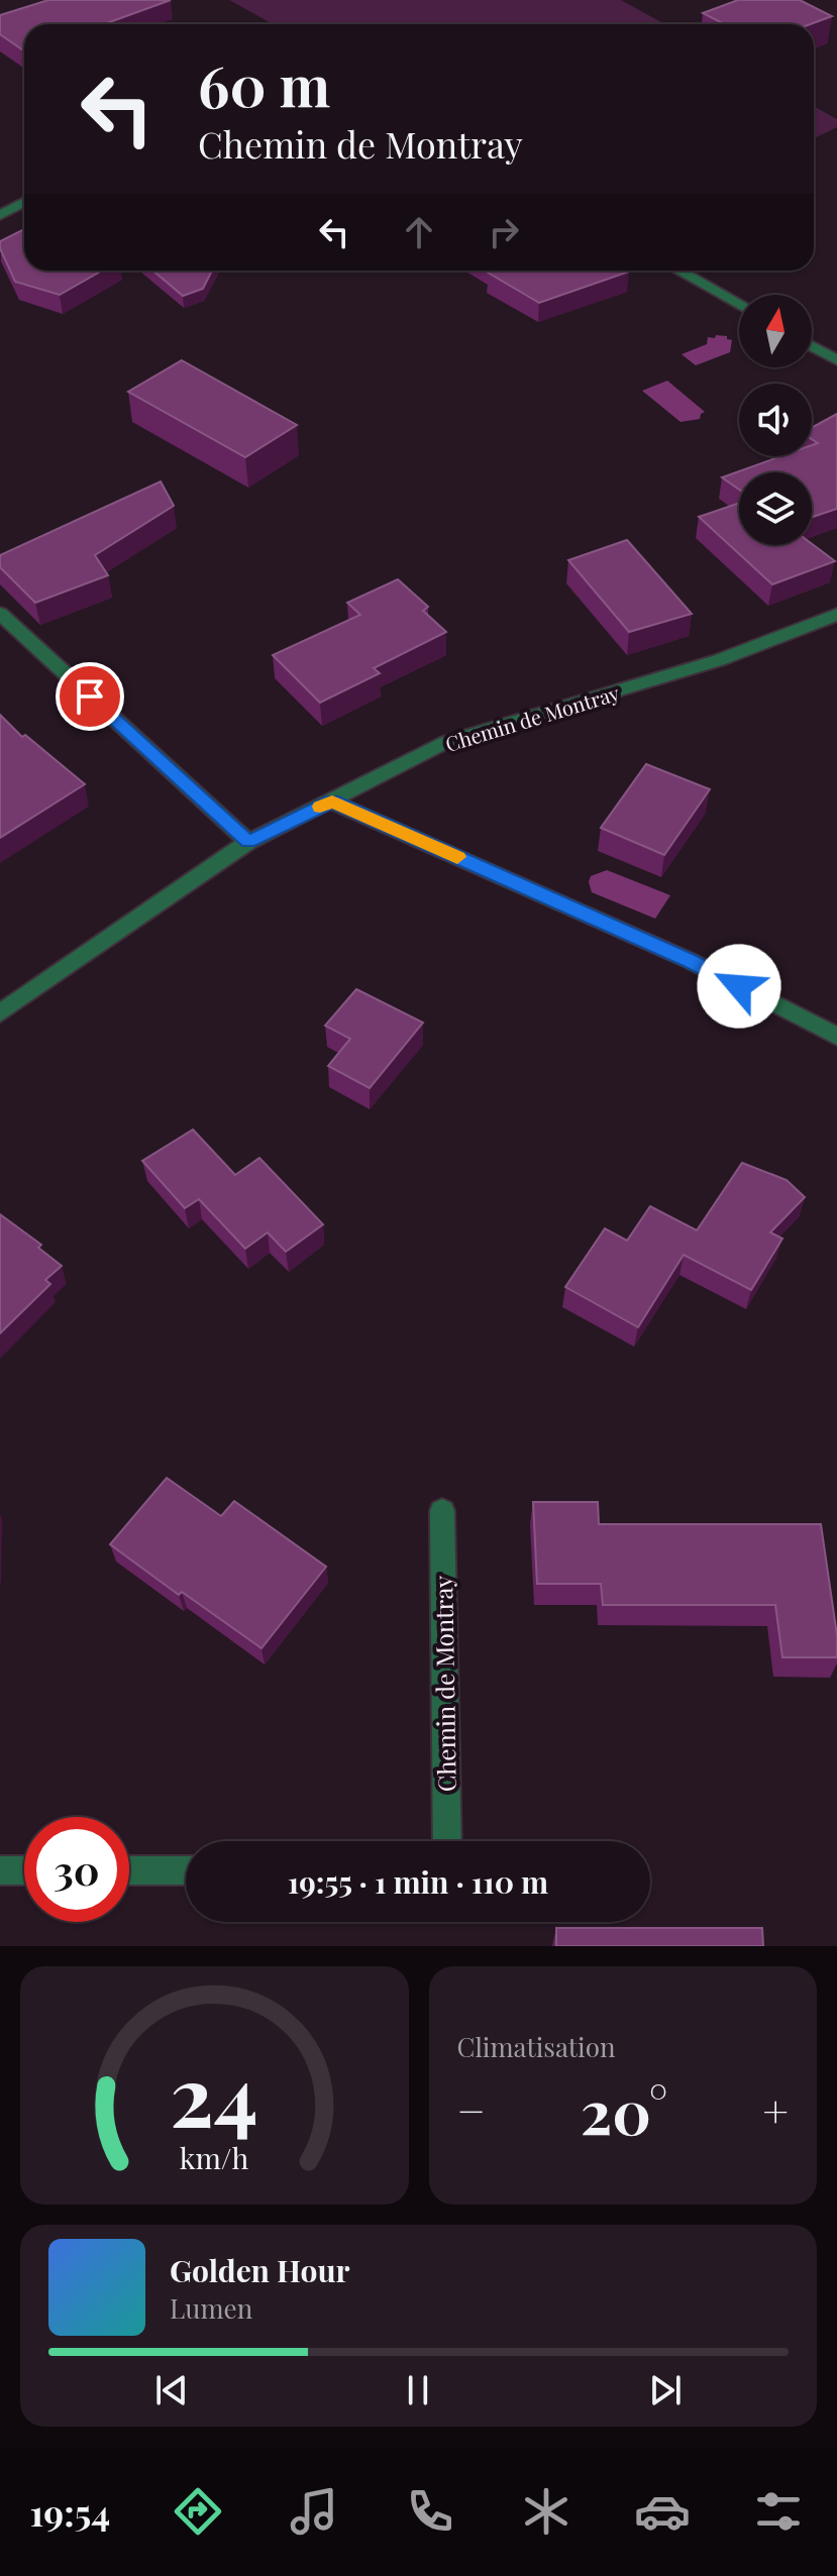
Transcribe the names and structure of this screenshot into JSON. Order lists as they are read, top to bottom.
{
  "streets": {
    "street": ["Chemin de Montray"]
  },
  "north": "top",
  "page": {
    "turn": ["60 m", "Chemin de Montray"],
    "limit": "30",
    "trip": "19:55 · 1 min · 110 m",
    "tile": "Climatisation",
    "heat": ["−", "20°", "+"],
    "song": ["Golden Hour", "Lumen"],
    "tabs": "19:54",
    "gauge": ["24", "km/h"]
  }
}
